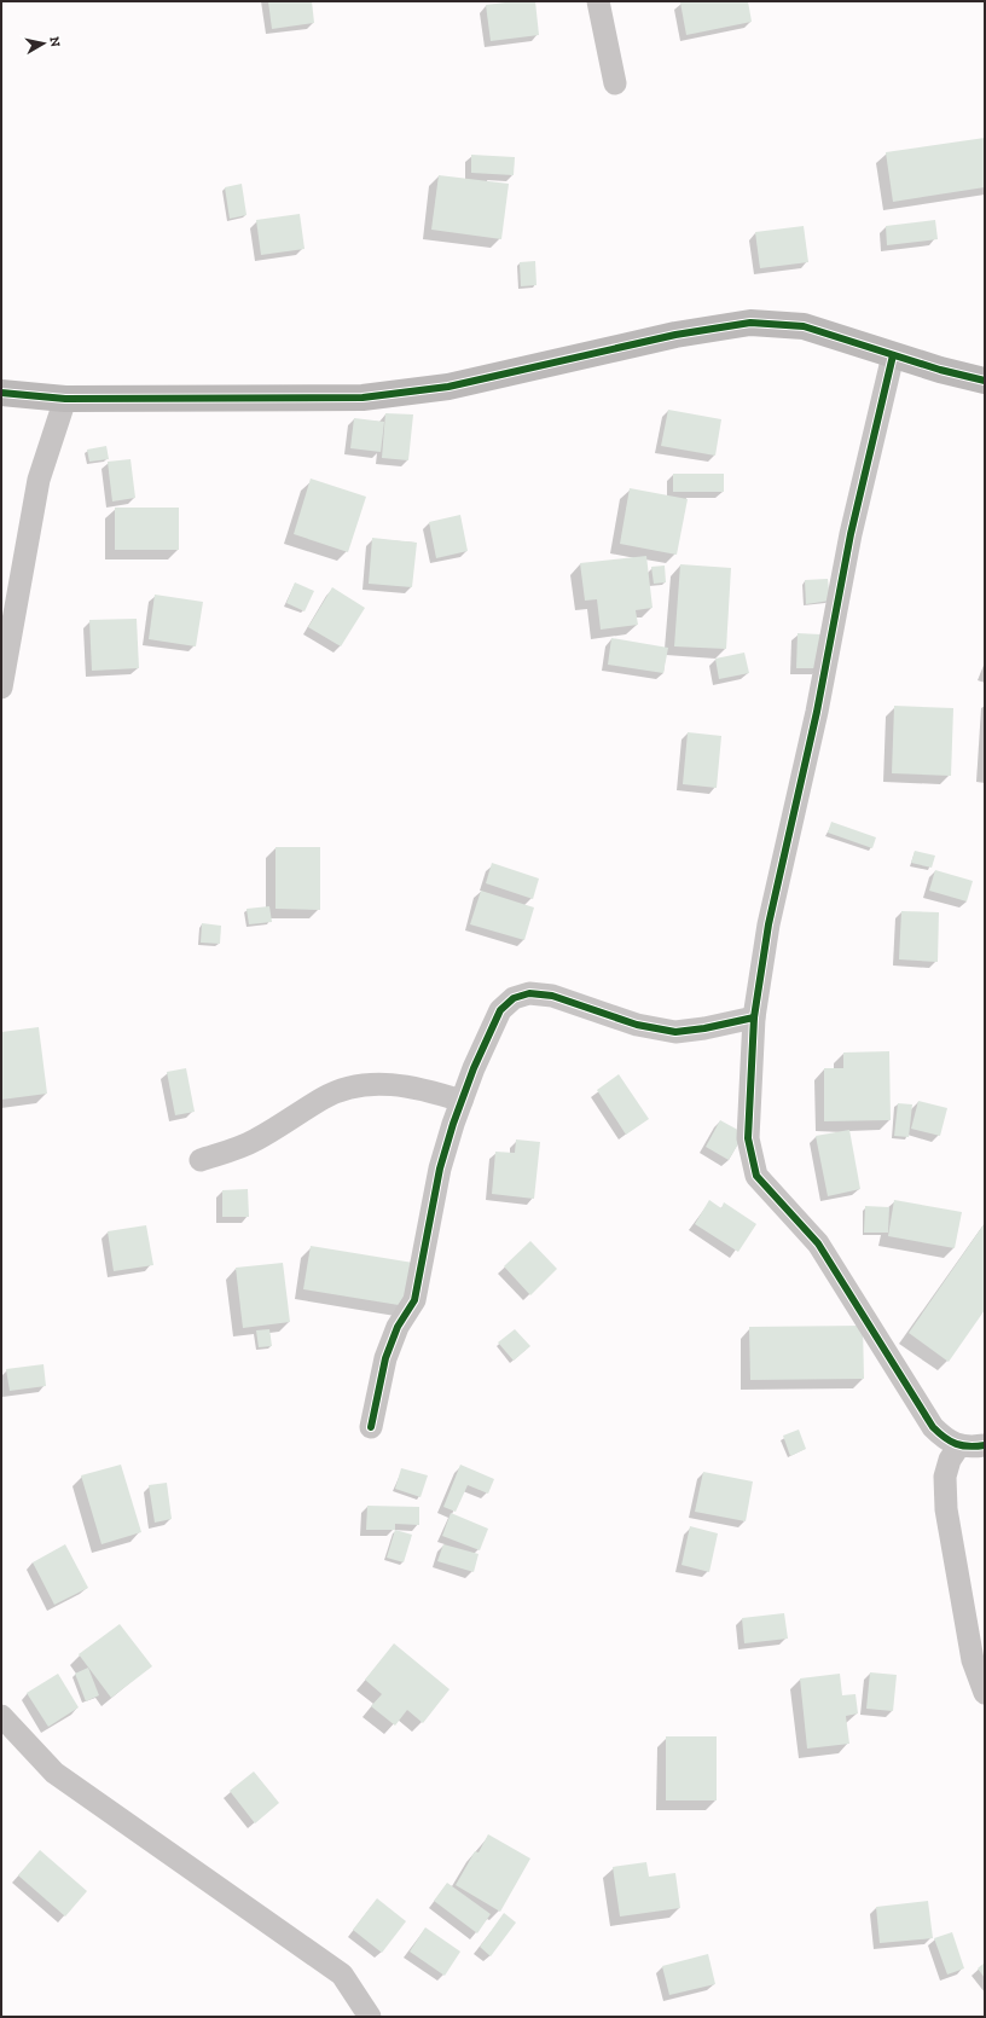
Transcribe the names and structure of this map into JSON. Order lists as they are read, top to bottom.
{
  "north": "right"
}
